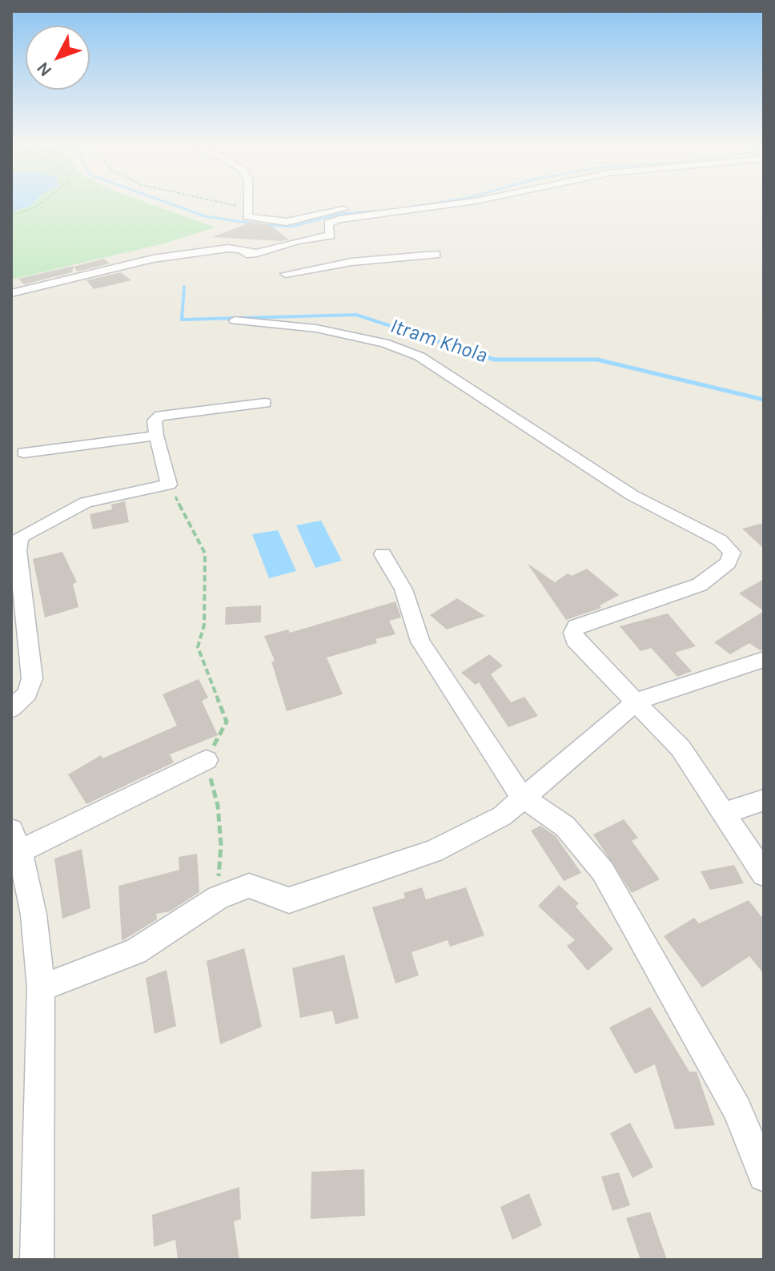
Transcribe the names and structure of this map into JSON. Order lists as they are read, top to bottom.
{
  "water": ["Itram Khola"],
  "north": "bottom left"
}
